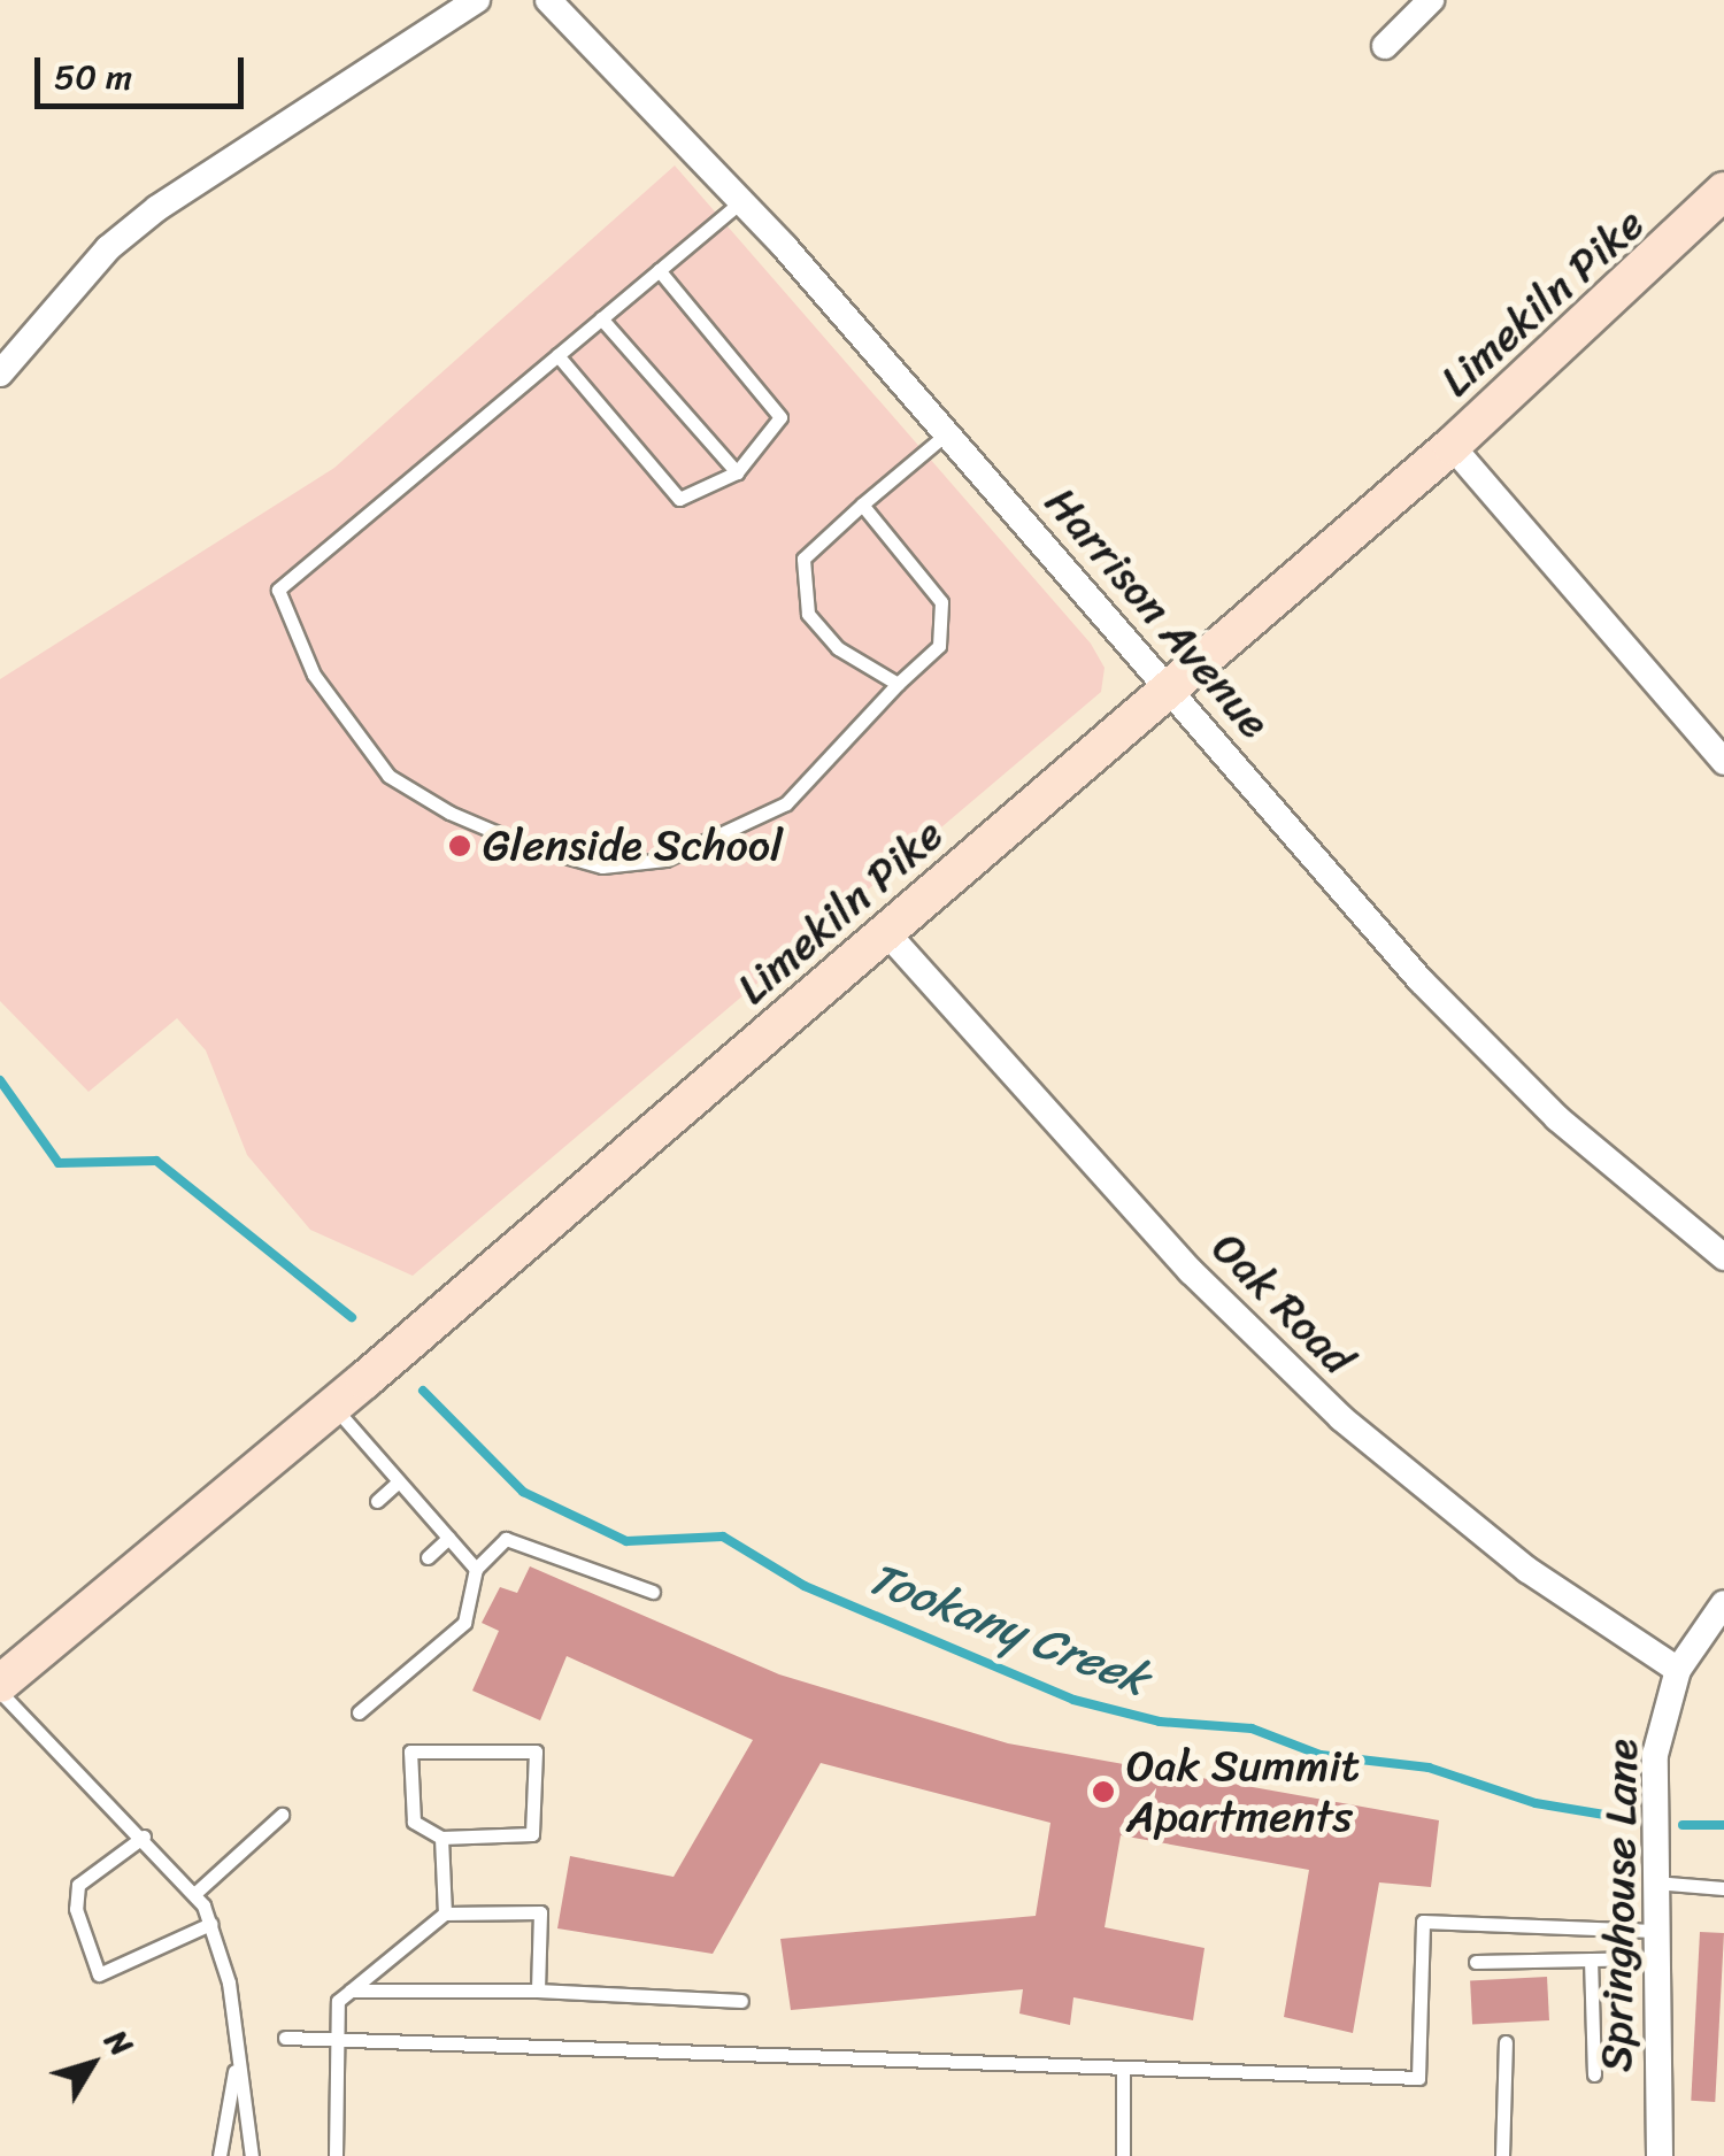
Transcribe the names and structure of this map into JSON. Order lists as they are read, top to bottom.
{
  "streets": {
    "main road": ["Limekiln Pike"],
    "street": ["Harrison Avenue", "Oak Road", "Springhouse Lane"]
  },
  "crossings": [
    ["Limekiln Pike", "Harrison Avenue"],
    ["Limekiln Pike", "Oak Road"],
    ["Oak Road", "Springhouse Lane"]
  ],
  "water": ["Tookany Creek"],
  "places": ["Glenside School", "Oak Summit Apartments"],
  "scale_bar": "50 m",
  "north": "top right"
}
